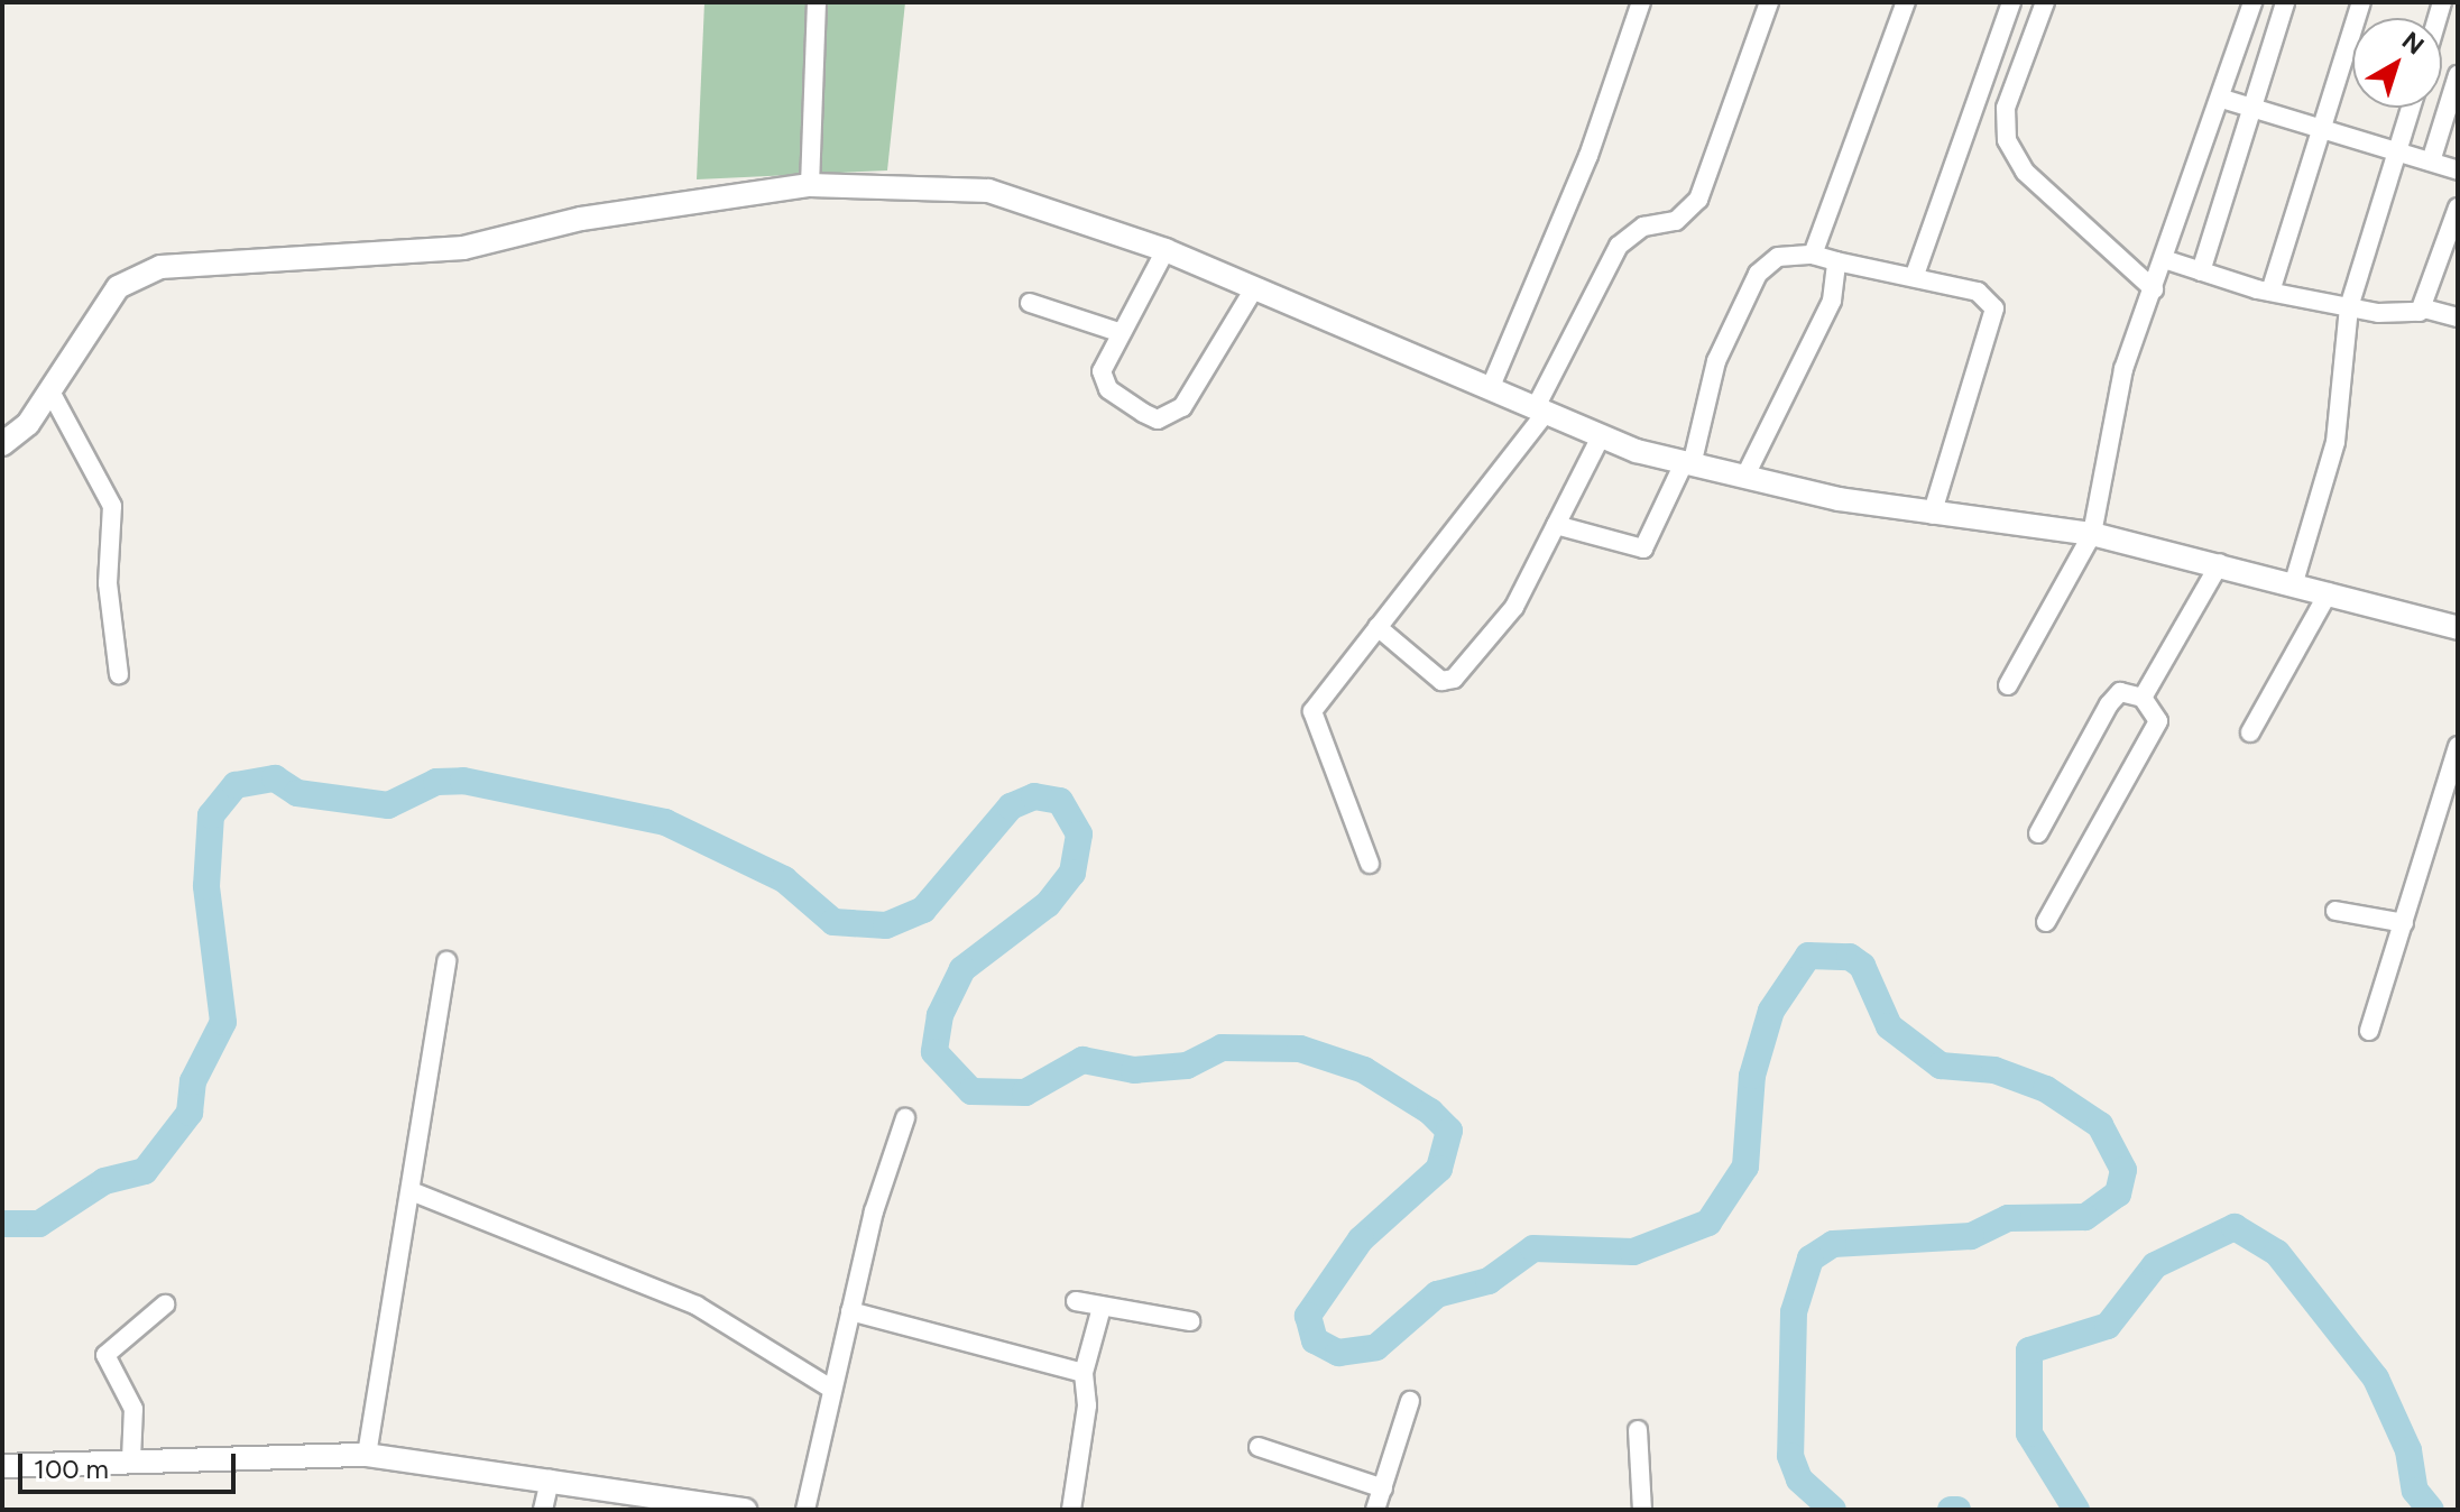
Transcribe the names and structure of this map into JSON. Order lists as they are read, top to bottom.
{
  "scale_bar": "100 m",
  "north": "top right"
}
